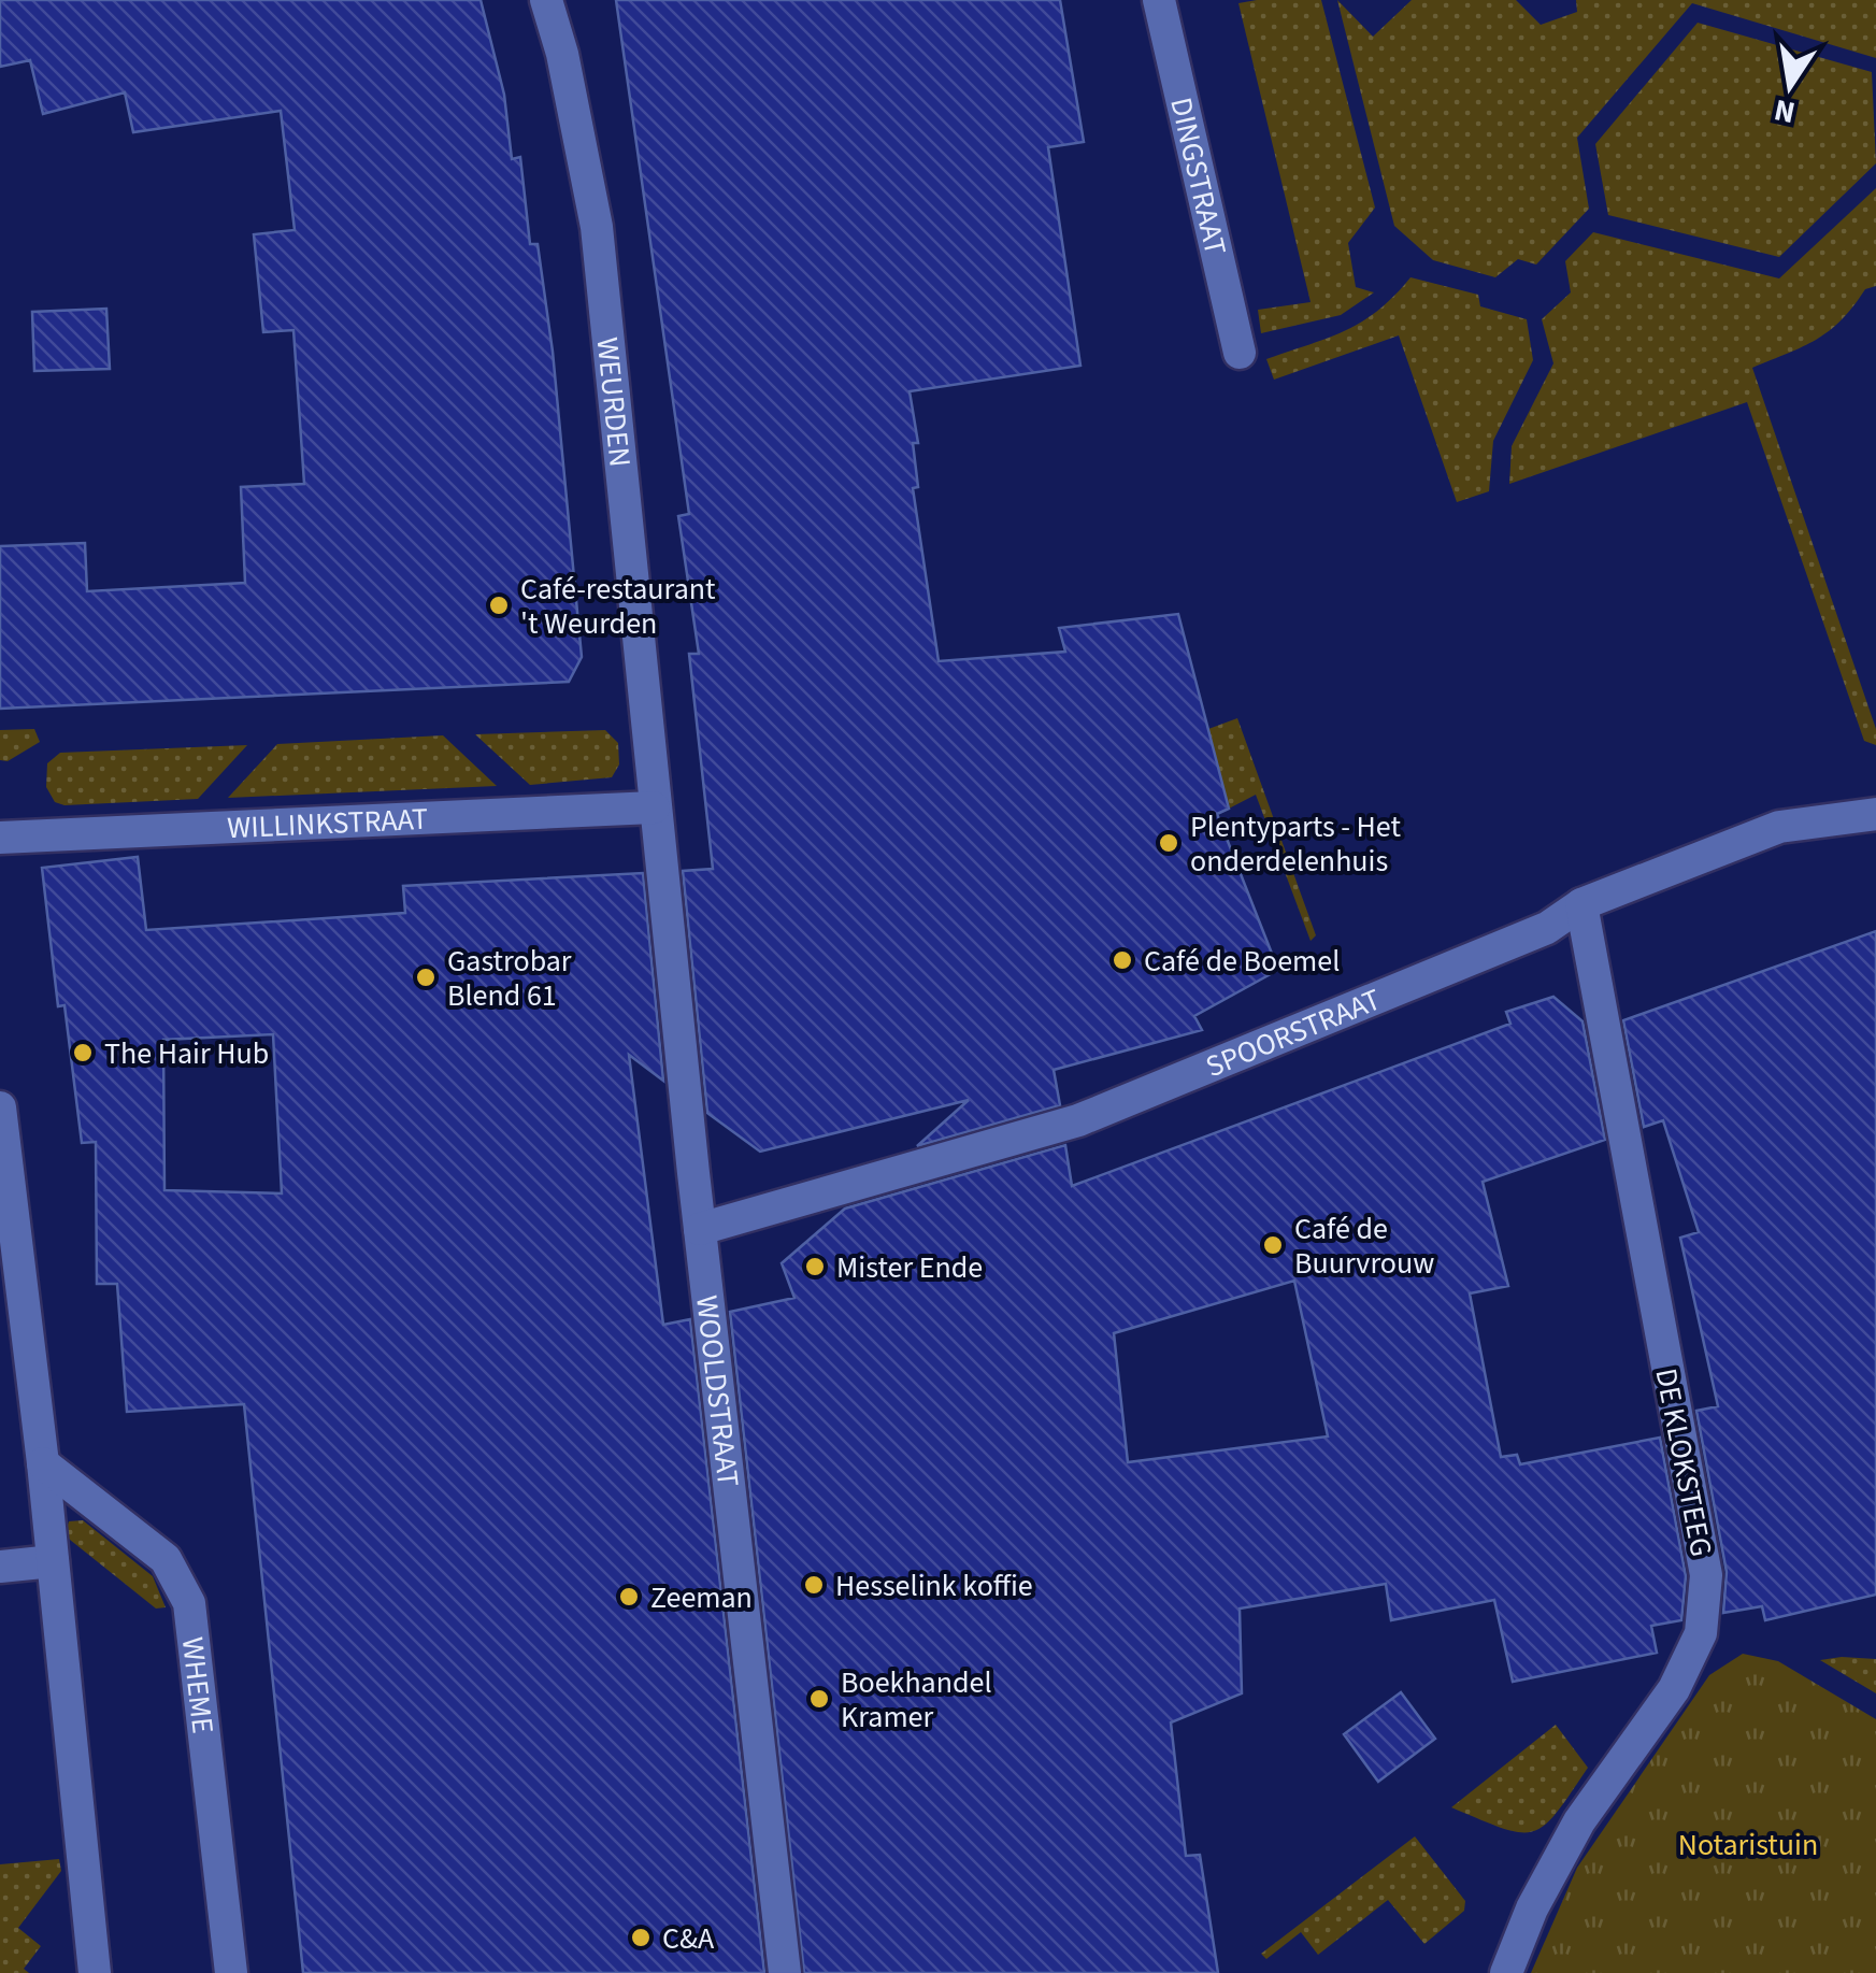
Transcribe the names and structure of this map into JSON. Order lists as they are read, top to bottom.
{
  "streets": {
    "street": [
      "DINGSTRAAT",
      "WEURDEN",
      "WILLINKSTRAAT",
      "SPOORSTRAAT",
      "WOOLDSTRAAT",
      "DE KLOKSTEEG",
      "WHEME"
    ]
  },
  "crossings": [
    ["WEURDEN", "WILLINKSTRAAT"],
    ["WEURDEN", "WOOLDSTRAAT"],
    ["WILLINKSTRAAT", "WOOLDSTRAAT"],
    ["SPOORSTRAAT", "WOOLDSTRAAT"],
    ["SPOORSTRAAT", "DE KLOKSTEEG"]
  ],
  "parks": ["Notaristuin"],
  "places": [
    "Café-restaurant 't Weurden",
    "Plentyparts - Het onderdelenhuis",
    "Café de Boemel",
    "Gastrobar Blend 61",
    "The Hair Hub",
    "Café de Buurvrouw",
    "Mister Ende",
    "Hesselink koffie",
    "Zeeman",
    "Boekhandel Kramer",
    "C&A"
  ],
  "north": "bottom"
}
